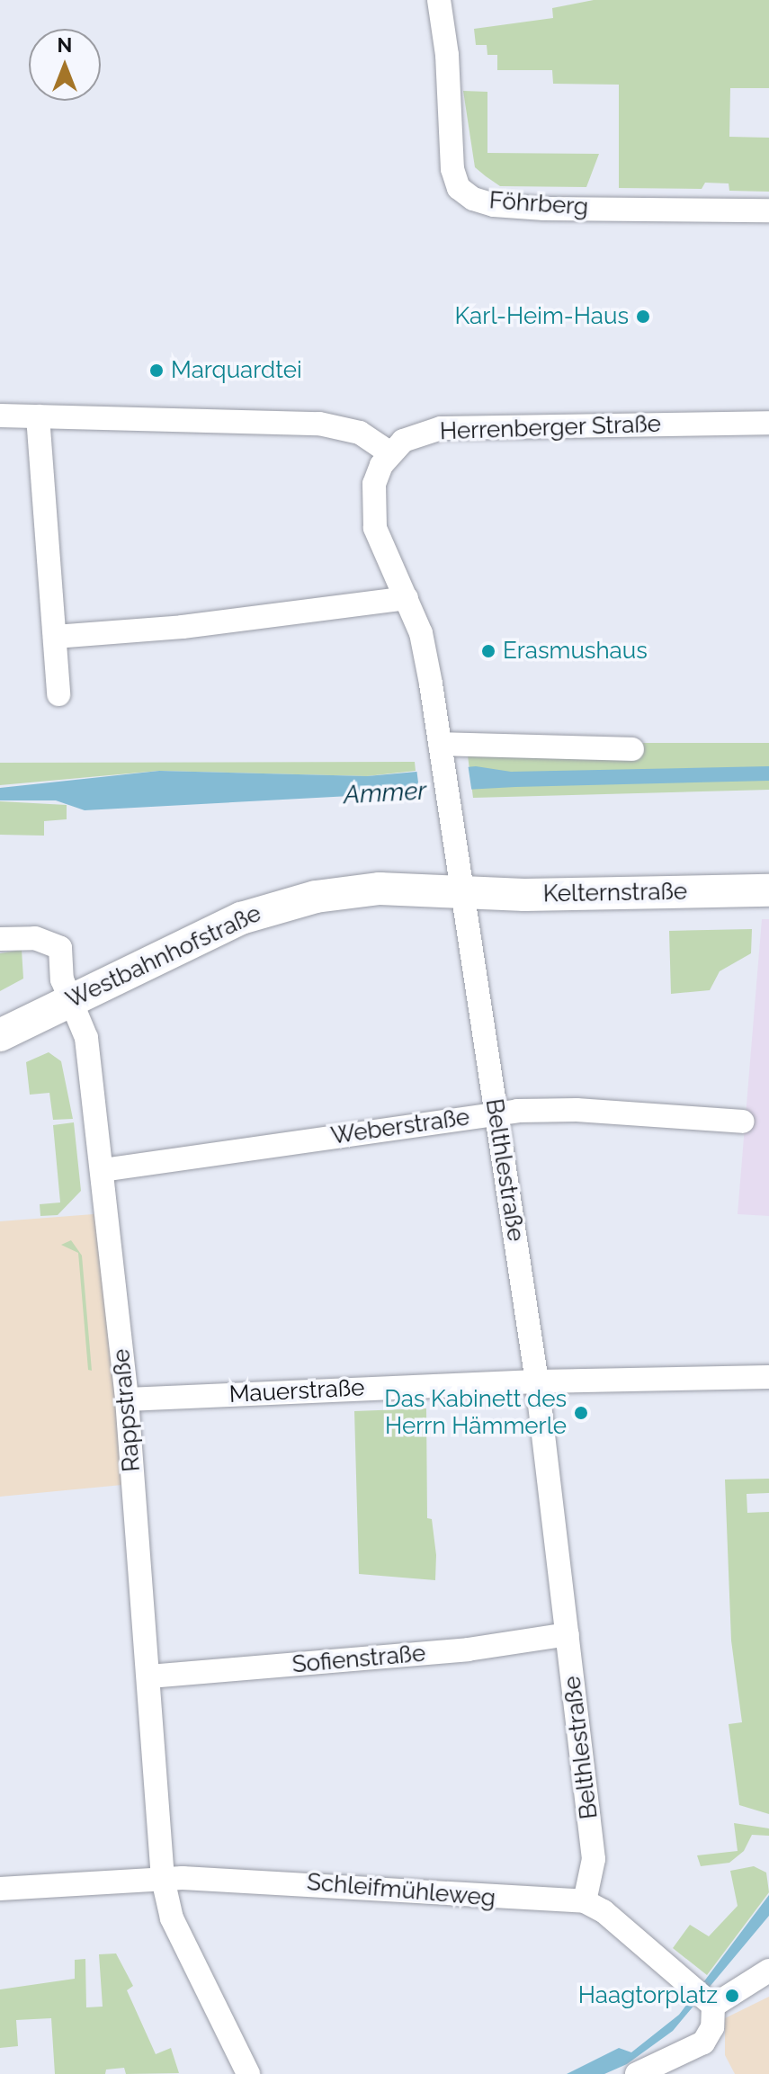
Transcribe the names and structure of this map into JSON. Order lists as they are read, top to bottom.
{
  "streets": {
    "main road": ["Kelternstraße", "Westbahnhofstraße"],
    "street": [
      "Föhrberg",
      "Herrenberger Straße",
      "Weberstraße",
      "Belthlestraße",
      "Mauerstraße",
      "Rappstraße",
      "Sofienstraße",
      "Schleifmühleweg"
    ]
  },
  "crossings": [
    ["Herrenberger Straße", "Belthlestraße"],
    ["Kelternstraße", "Westbahnhofstraße"],
    ["Kelternstraße", "Belthlestraße"],
    ["Westbahnhofstraße", "Belthlestraße"],
    ["Westbahnhofstraße", "Rappstraße"],
    ["Weberstraße", "Belthlestraße"],
    ["Weberstraße", "Rappstraße"],
    ["Belthlestraße", "Mauerstraße"],
    ["Belthlestraße", "Sofienstraße"],
    ["Belthlestraße", "Schleifmühleweg"],
    ["Mauerstraße", "Rappstraße"],
    ["Rappstraße", "Sofienstraße"],
    ["Rappstraße", "Schleifmühleweg"]
  ],
  "water": ["Ammer"],
  "places": [
    "Karl-Heim-Haus",
    "Marquardtei",
    "Erasmushaus",
    "Das Kabinett des Herrn Hämmerle",
    "Haagtorplatz"
  ],
  "north": "top"
}
